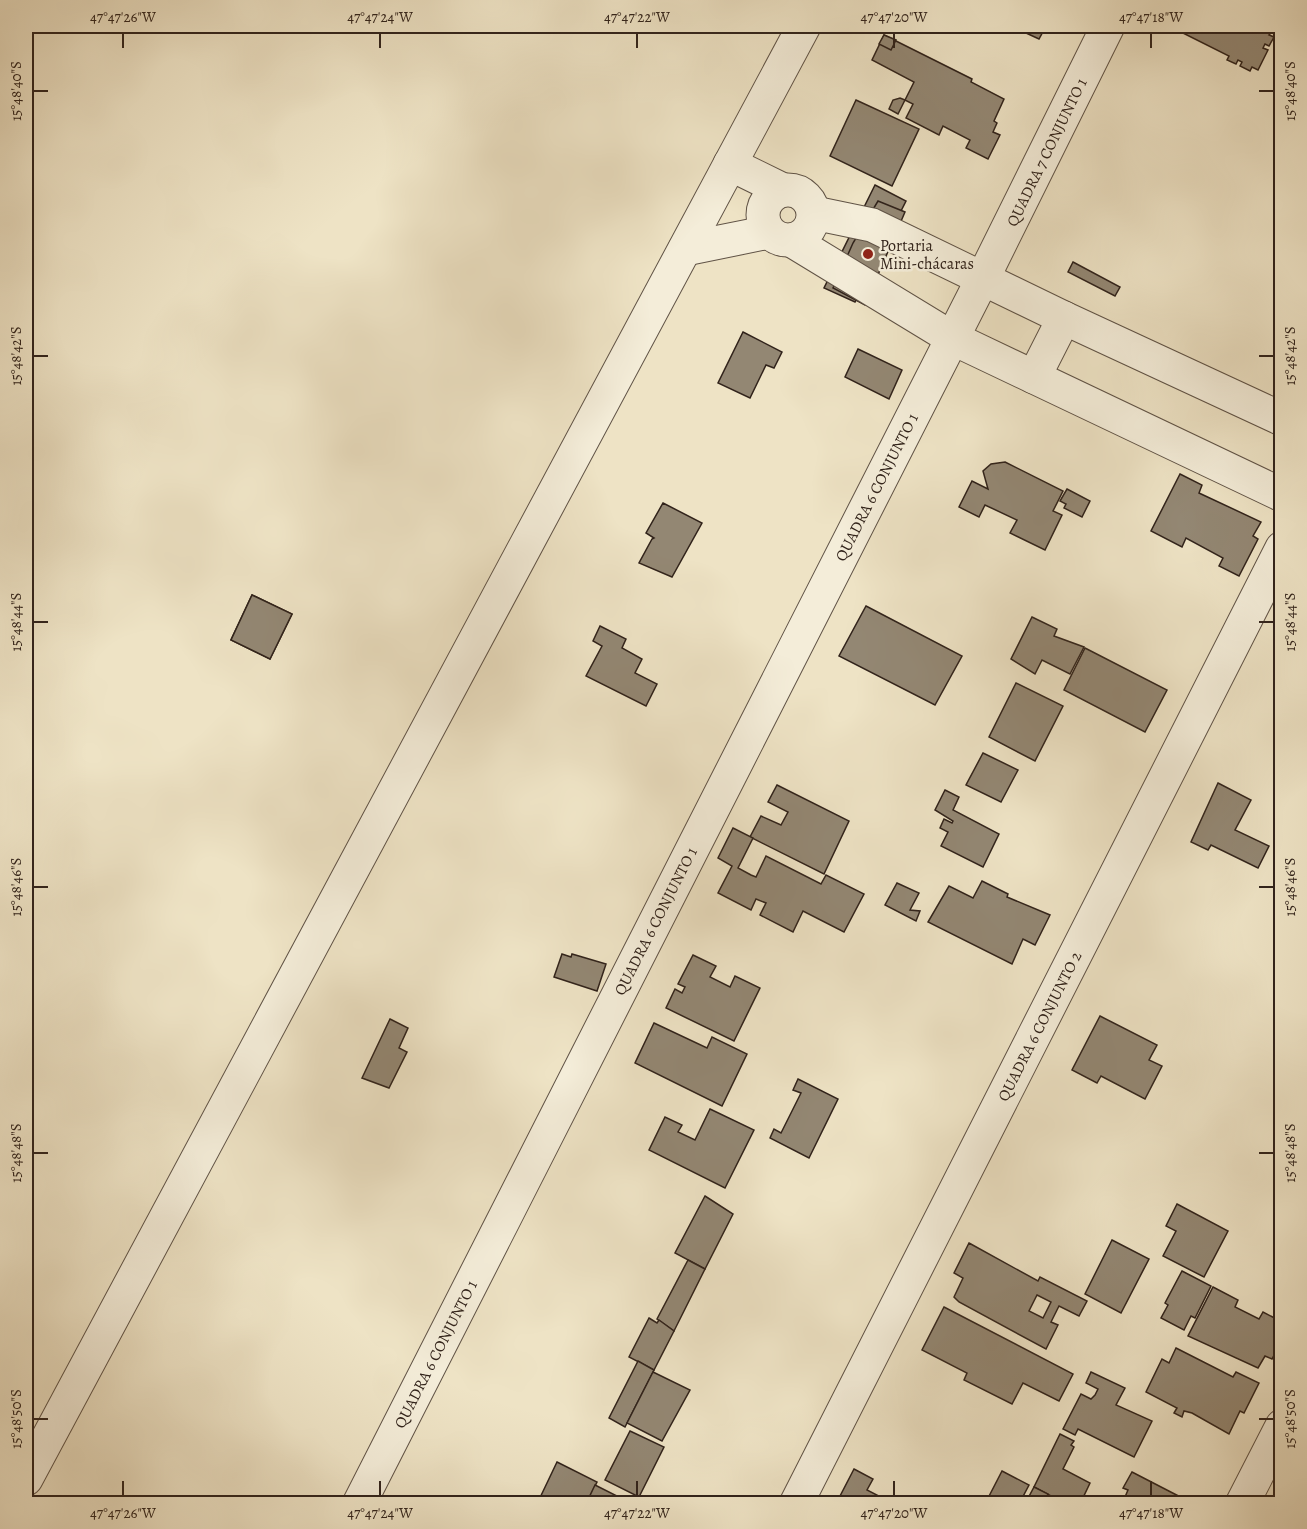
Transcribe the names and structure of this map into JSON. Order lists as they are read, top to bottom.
{
  "streets": {
    "street": ["QUADRA 7 CONJUNTO 1", "QUADRA 6 CONJUNTO 1", "QUADRA 6 CONJUNTO 2"]
  },
  "crossings": [
    ["QUADRA 7 CONJUNTO 1", "QUADRA 6 CONJUNTO 1"]
  ],
  "places": ["Portaria Mini-chácaras"],
  "coordinates": [
    "47°47'26\"W",
    "47°47'24\"W",
    "47°47'22\"W",
    "47°47'20\"W",
    "47°47'18\"W",
    "15°48'40\"S",
    "15°48'42\"S",
    "15°48'44\"S",
    "15°48'46\"S",
    "15°48'48\"S",
    "15°48'50\"S"
  ]
}
